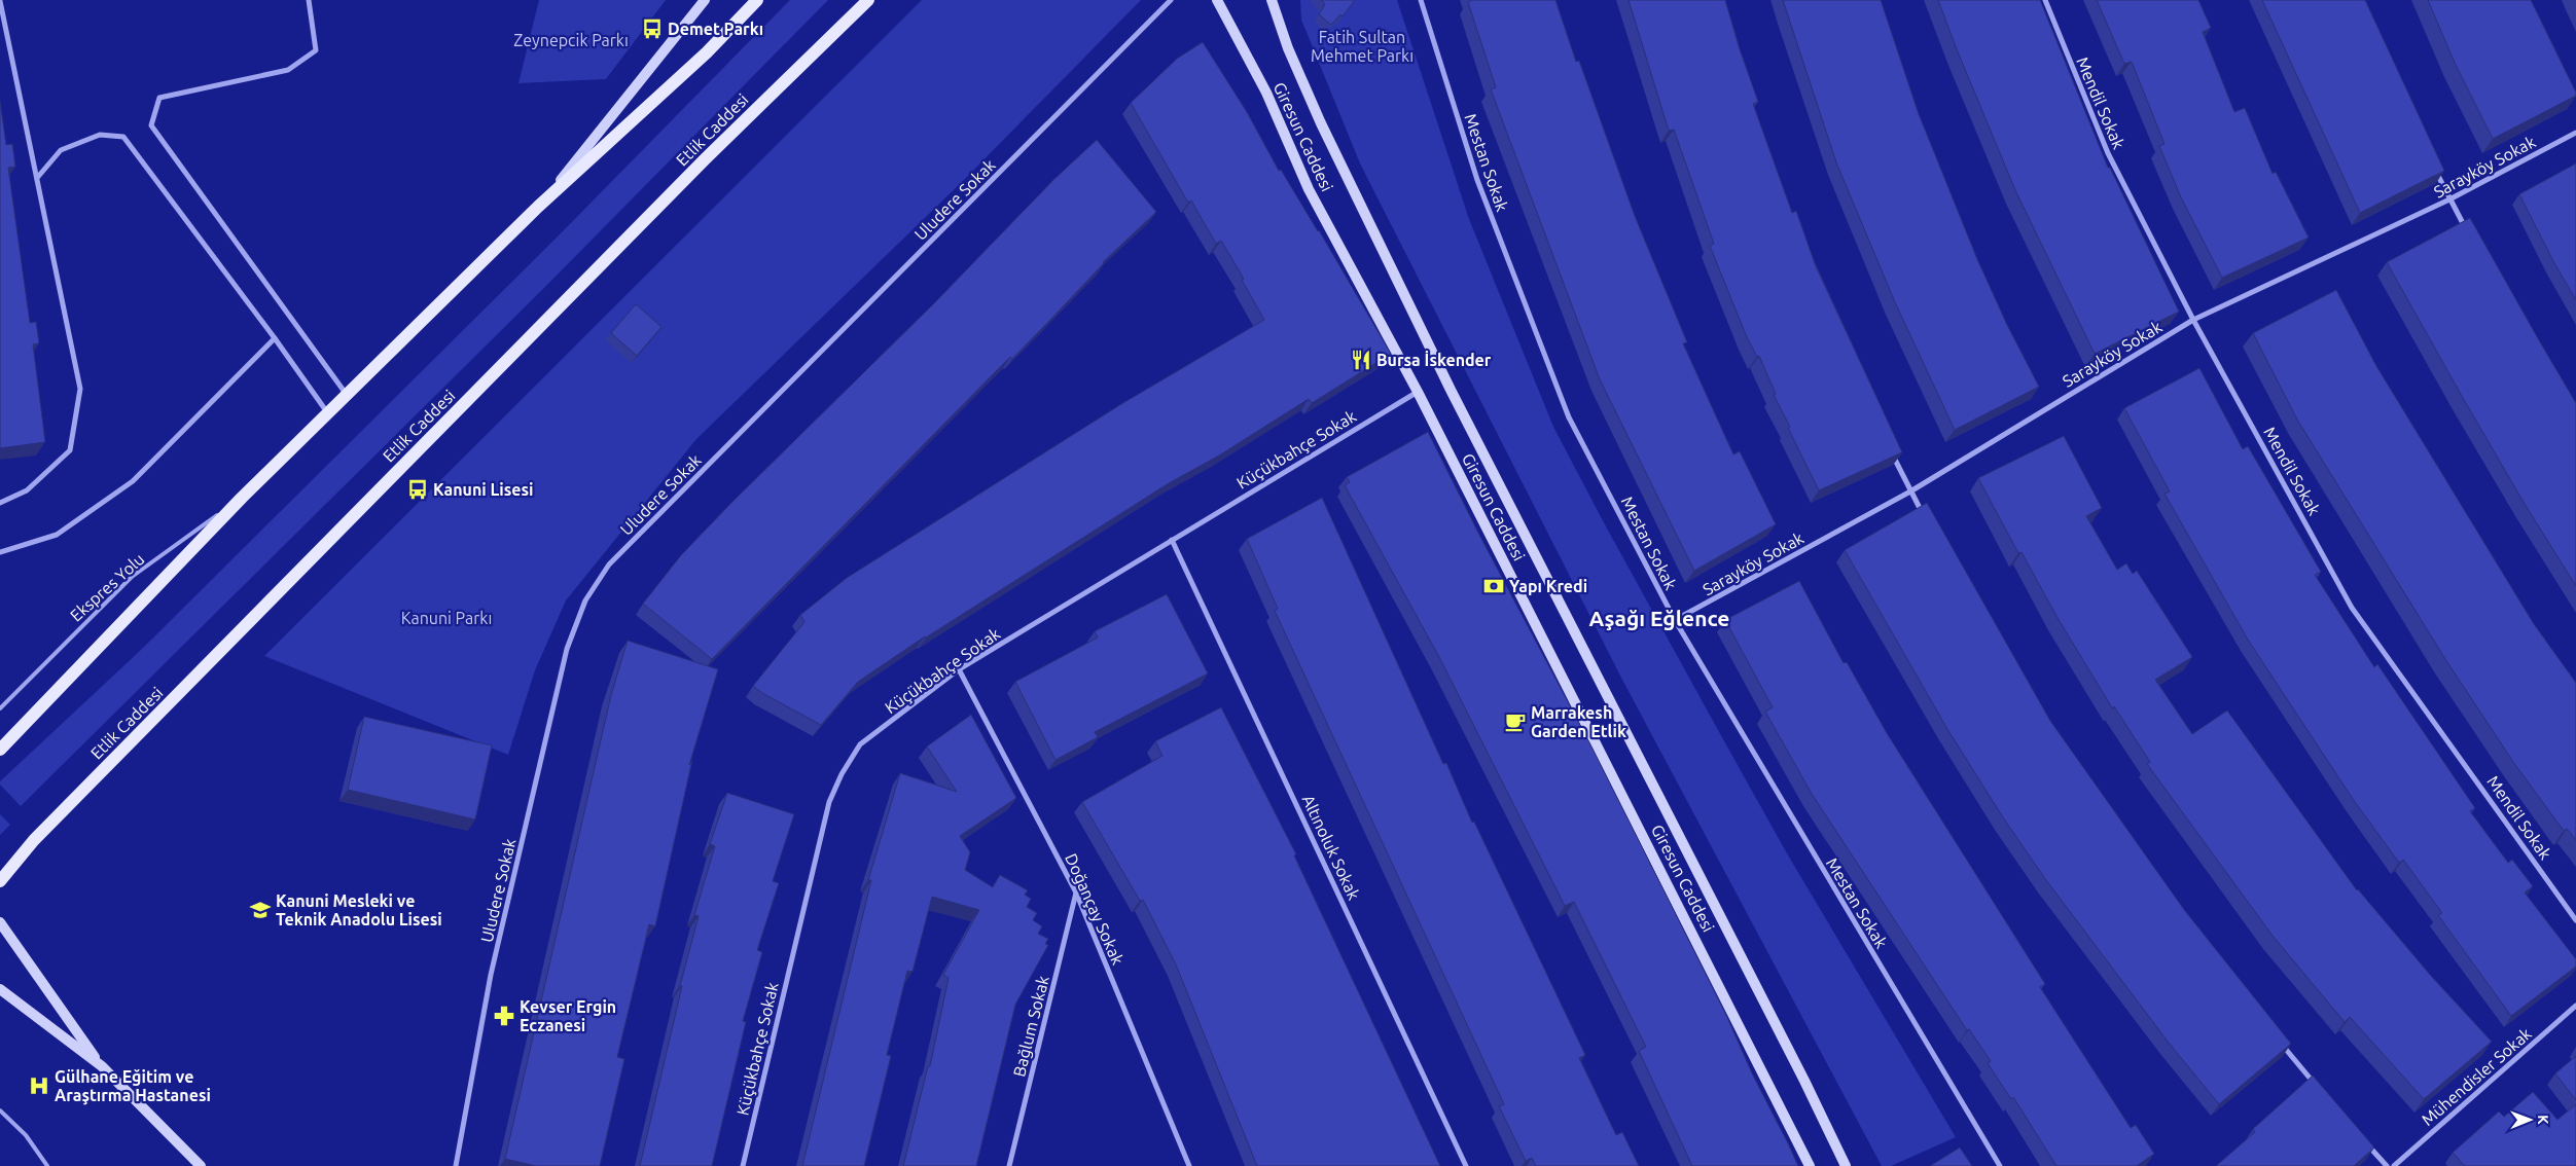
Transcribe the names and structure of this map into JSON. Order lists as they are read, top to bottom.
{
  "streets": {
    "main road": ["Etlik Caddesi", "Giresun Caddesi"],
    "street": [
      "Mendil Sokak",
      "Mestan Sokak",
      "Sarayköy Sokak",
      "Uludere Sokak",
      "Küçükbahçe Sokak",
      "Altınoluk Sokak",
      "Doğançay Sokak",
      "Bağlum Sokak",
      "Mühendisler Sokak"
    ],
    "lane": ["Ekspres Yolu"]
  },
  "crossings": [
    ["Mendil Sokak", "Sarayköy Sokak"],
    ["Giresun Caddesi", "Küçükbahçe Sokak"],
    ["Mestan Sokak", "Sarayköy Sokak"],
    ["Küçükbahçe Sokak", "Altınoluk Sokak"],
    ["Küçükbahçe Sokak", "Doğançay Sokak"],
    ["Doğançay Sokak", "Bağlum Sokak"]
  ],
  "districts": ["Aşağı Eğlence"],
  "parks": ["Fatih Sultan Mehmet Parkı", "Zeynepcik Parkı", "Kanuni Parkı"],
  "places": {
    "bus stop": ["Demet Parkı", "Kanuni Lisesi"],
    "restaurant": ["Bursa İskender"],
    "bank": ["Yapı Kredi"],
    "cafe": ["Marrakesh Garden Etlik"],
    "school or university": ["Kanuni Mesleki ve Teknik Anadolu Lisesi"],
    "pharmacy": ["Kevser Ergin Eczanesi"],
    "hospital": ["Gülhane Eğitim ve Araştırma Hastanesi"]
  },
  "north": "right"
}
